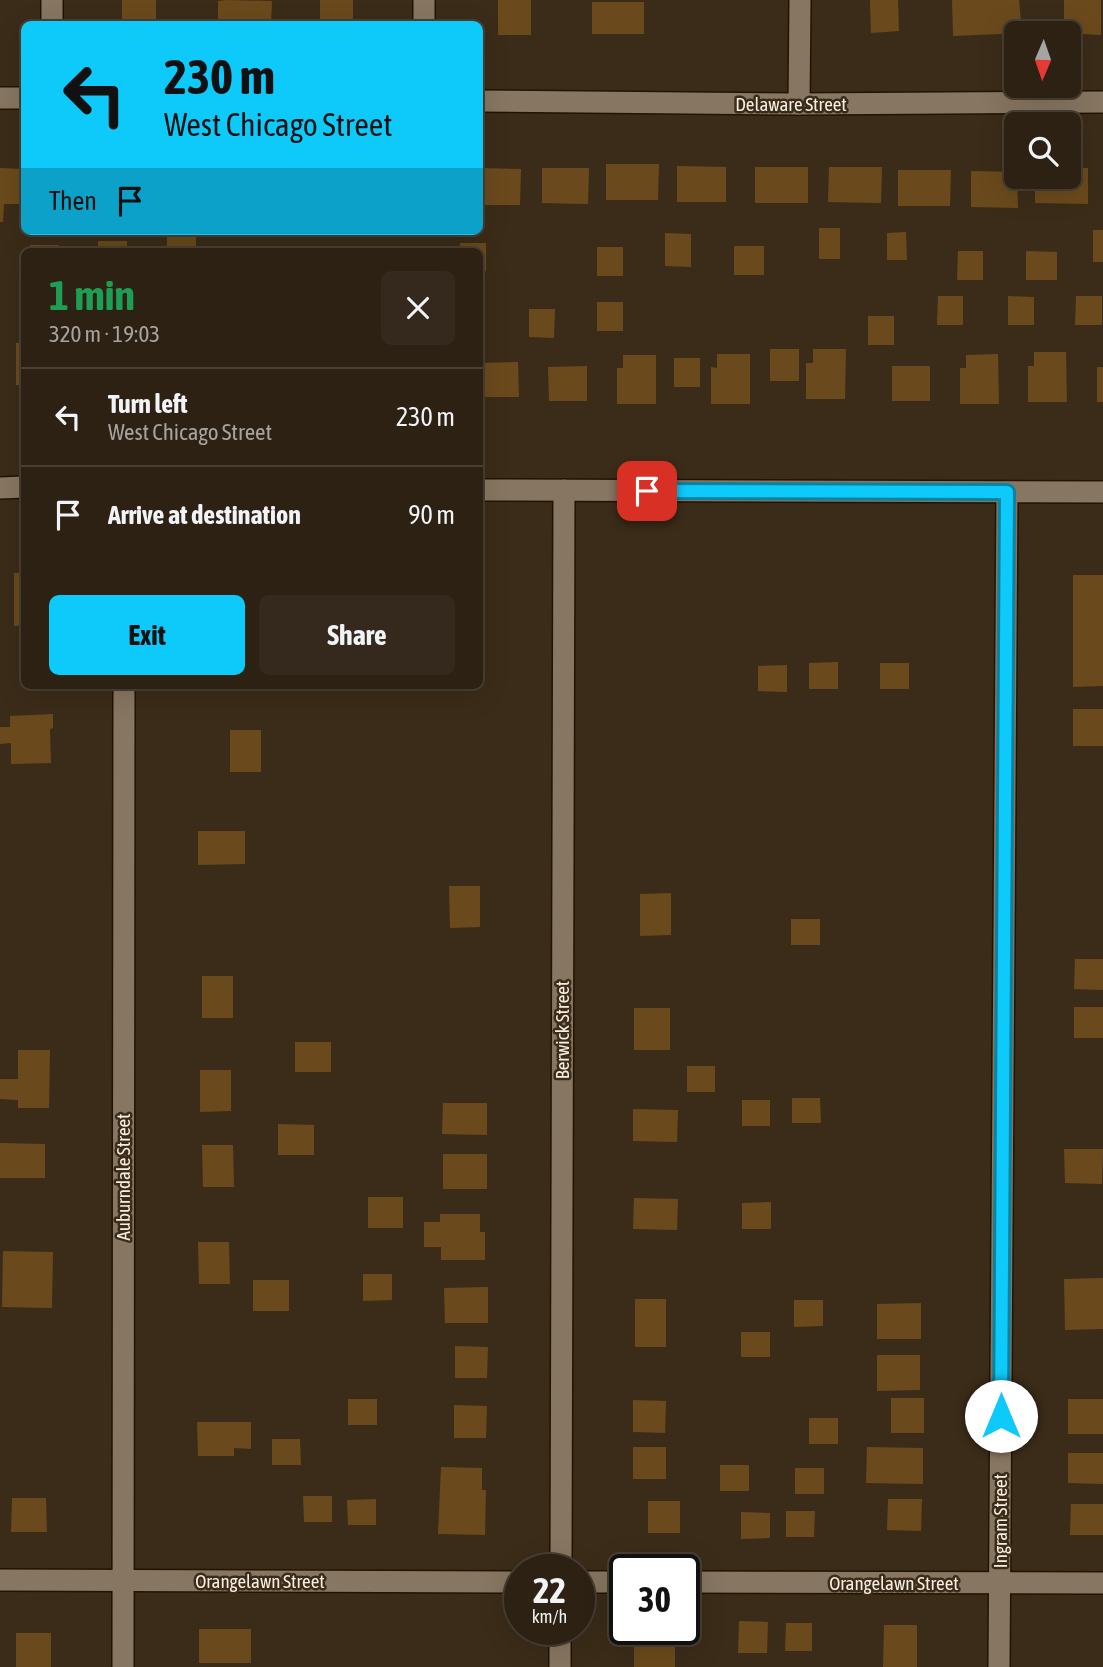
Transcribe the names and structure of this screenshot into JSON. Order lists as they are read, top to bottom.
{
  "streets": {
    "street": [
      "Delaware Street",
      "Berwick Street",
      "Auburndale Street",
      "Ingram Street",
      "Orangelawn Street"
    ]
  },
  "crossings": [
    ["Auburndale Street", "Orangelawn Street"],
    ["Ingram Street", "Orangelawn Street"]
  ],
  "north": "bottom",
  "page": {
    "turn": ["230 m", "West Chicago Street"],
    "then": "Then",
    "heading": ["1 min", "320 m · 19:03"],
    "list": [
      {
        "name": "Turn left",
        "note": "West Chicago Street",
        "value": "230 m"
      },
      {
        "name": "Arrive at destination",
        "value": "90 m"
      }
    ],
    "buttons": ["Exit", "Share"],
    "speed": "22 km/h",
    "limit": "30"
  }
}
